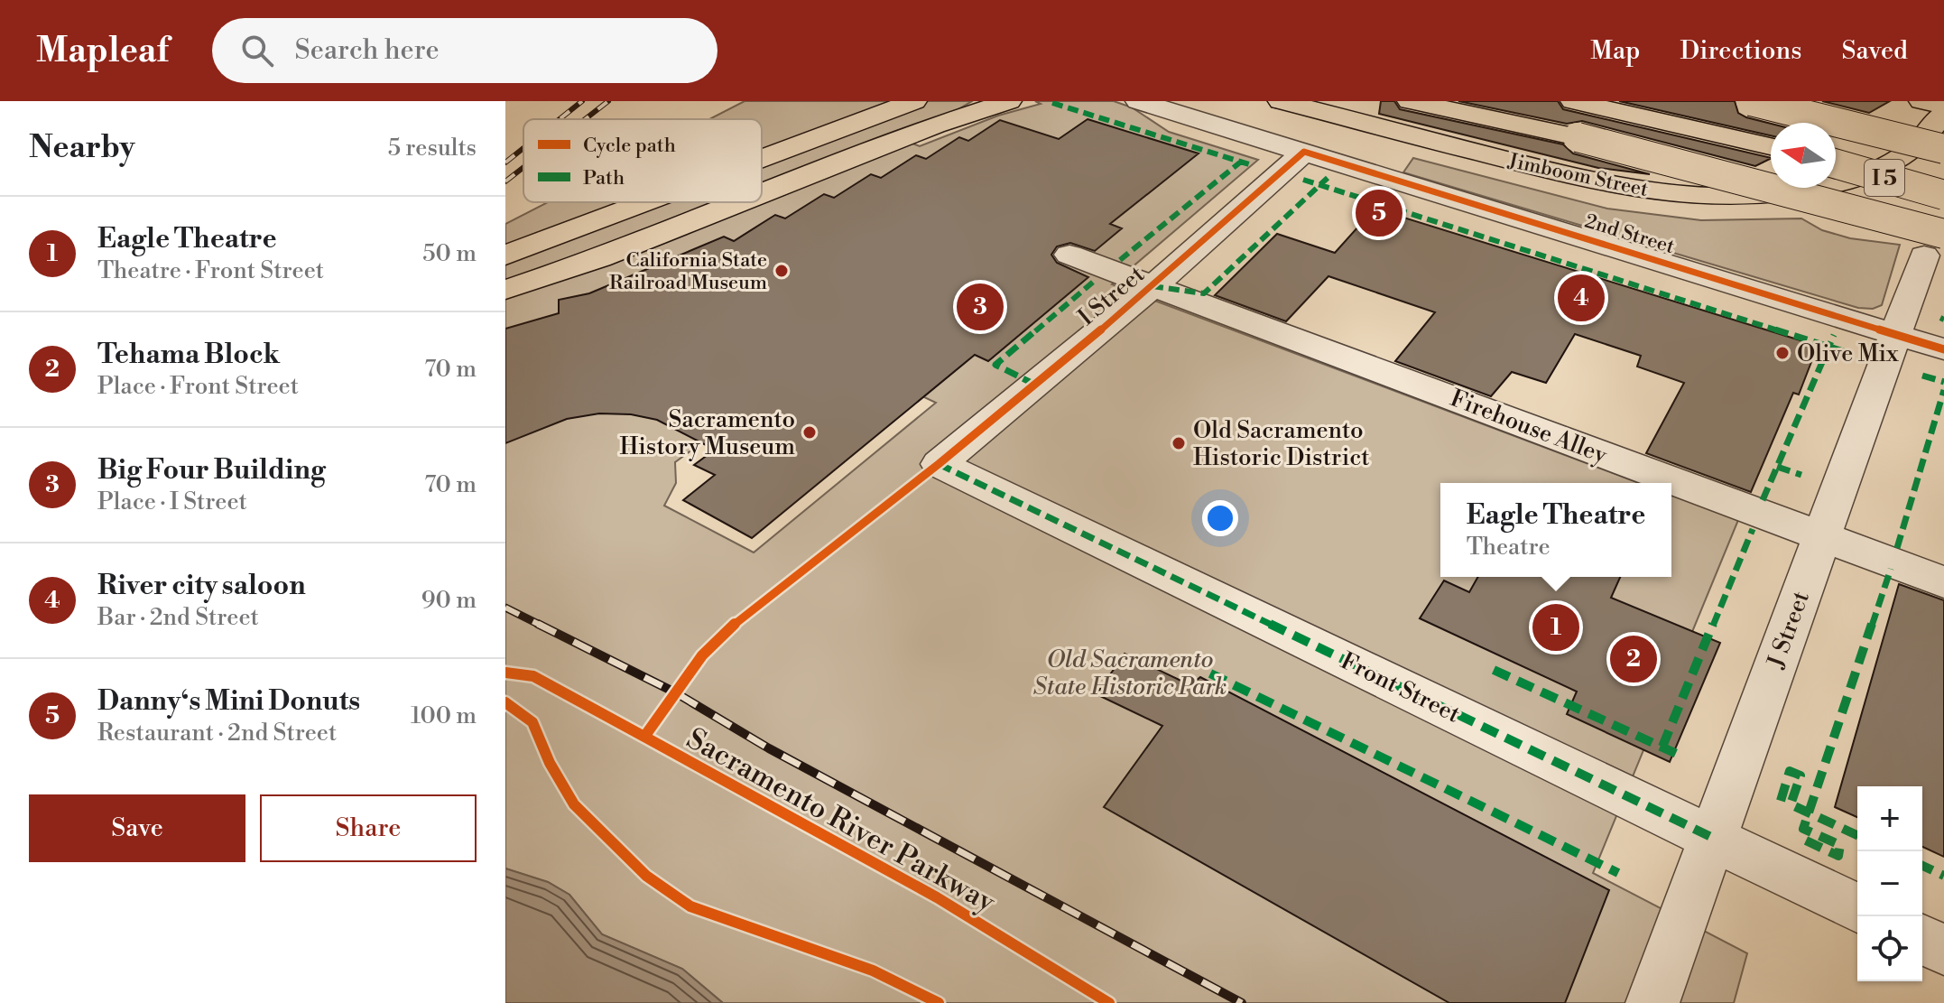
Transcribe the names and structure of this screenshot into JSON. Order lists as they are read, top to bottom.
{
  "streets": {
    "main road": ["Jimboom Street", "I 5"],
    "street": [
      "2nd Street",
      "I Street",
      "Firehouse Alley",
      "J Street",
      "Front Street"
    ],
    "cycle path": ["Sacramento River Parkway"]
  },
  "crossings": [
    ["2nd Street", "I Street"],
    ["2nd Street", "J Street"],
    ["I Street", "Firehouse Alley"],
    ["I Street", "Front Street"],
    ["Firehouse Alley", "J Street"],
    ["J Street", "Front Street"]
  ],
  "parks": ["Old Sacramento State Historic Park"],
  "places": [
    "California State Railroad Museum",
    "Olive Mix",
    "Sacramento History Museum",
    "Old Sacramento Historic District"
  ],
  "legend": ["Cycle path", "Path"],
  "north": "left",
  "page": {
    "header": "Mapleaf",
    "search": "Search here",
    "nav": ["Map", "Directions", "Saved"],
    "heading": ["Nearby", "5 results"],
    "pins": [
      "5",
      "4",
      "3",
      "1",
      "2"
    ],
    "list": [
      {
        "mark": "1",
        "name": "Eagle Theatre",
        "note": "Theatre · Front Street",
        "value": "50 m"
      },
      {
        "mark": "2",
        "name": "Tehama Block",
        "note": "Place · Front Street",
        "value": "70 m"
      },
      {
        "mark": "3",
        "name": "Big Four Building",
        "note": "Place · I Street",
        "value": "70 m"
      },
      {
        "mark": "4",
        "name": "River city saloon",
        "note": "Bar · 2nd Street",
        "value": "90 m"
      },
      {
        "mark": "5",
        "name": "Danny‘s Mini Donuts",
        "note": "Restaurant · 2nd Street",
        "value": "100 m"
      }
    ],
    "popup": ["Eagle Theatre", "Theatre"],
    "buttons": ["Save", "Share"],
    "map_buttons": ["+", "−"]
  }
}
